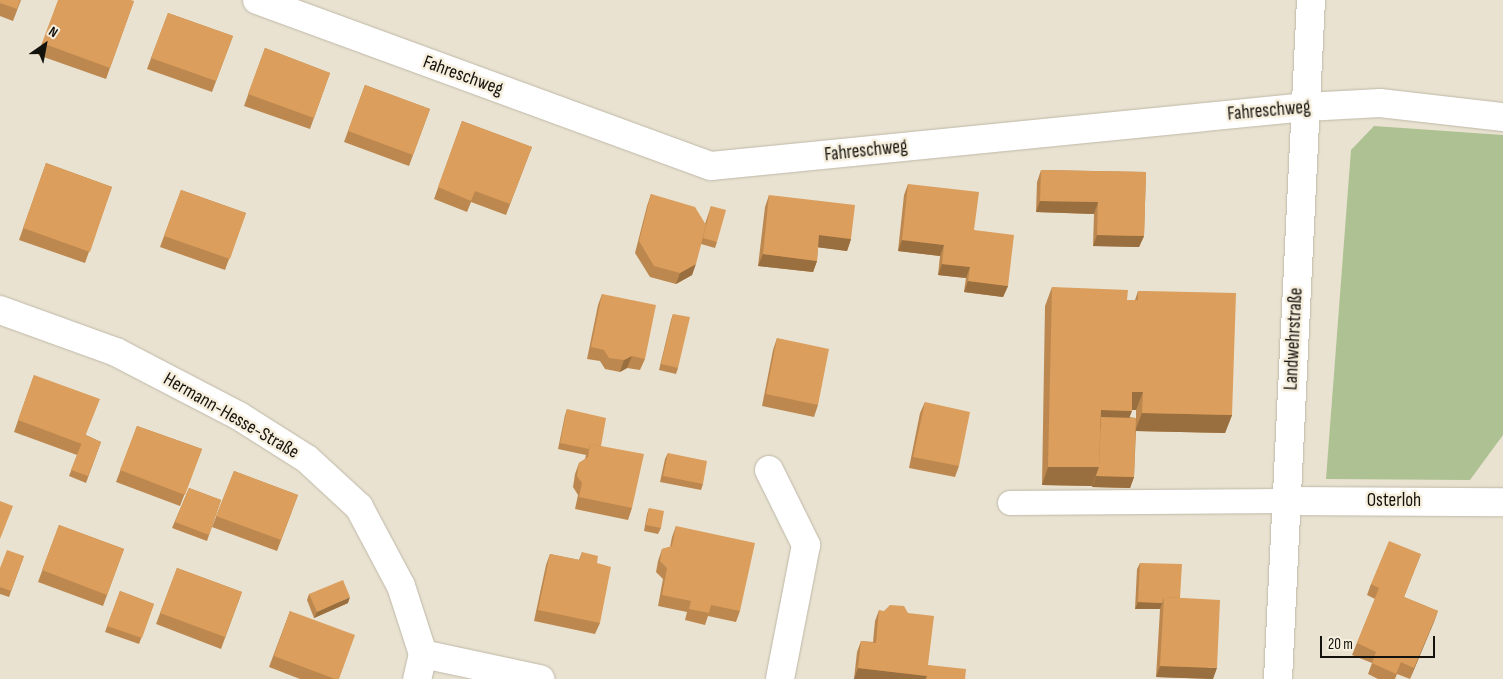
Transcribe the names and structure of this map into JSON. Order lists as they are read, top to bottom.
{
  "streets": {
    "street": [
      "Fahreschweg",
      "Landwehrstraße",
      "Hermann-Hesse-Straße",
      "Osterloh"
    ]
  },
  "crossings": [
    ["Fahreschweg", "Landwehrstraße"],
    ["Landwehrstraße", "Osterloh"]
  ],
  "scale_bar": "20 m",
  "north": "top right"
}
